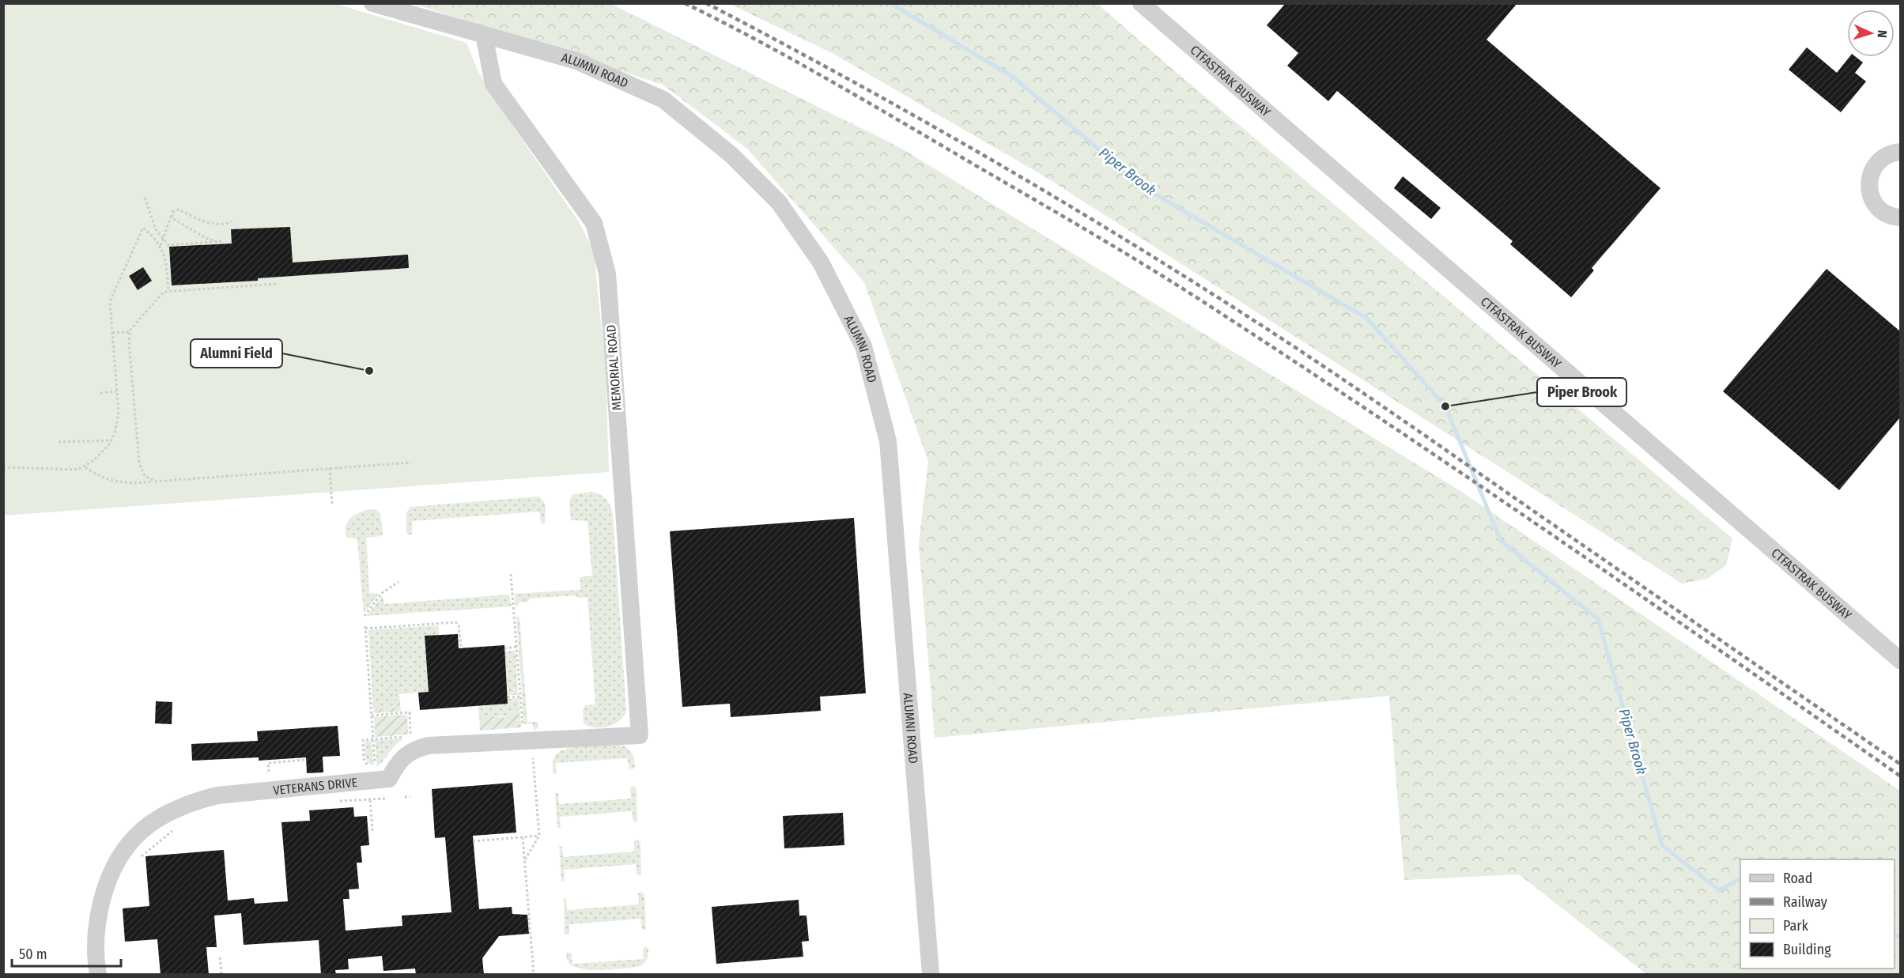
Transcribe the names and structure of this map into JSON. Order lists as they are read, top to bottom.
{
  "streets": {
    "street": [
      "ALUMNI ROAD",
      "CTFASTRAK BUSWAY",
      "MEMORIAL ROAD",
      "VETERANS DRIVE"
    ]
  },
  "crossings": [
    ["ALUMNI ROAD", "MEMORIAL ROAD"],
    ["MEMORIAL ROAD", "VETERANS DRIVE"]
  ],
  "water": ["Piper Brook"],
  "places": ["Alumni Field", "Piper Brook"],
  "legend": [
    "Road",
    "Railway",
    "Park",
    "Building"
  ],
  "scale_bar": "50 m",
  "north": "right"
}
